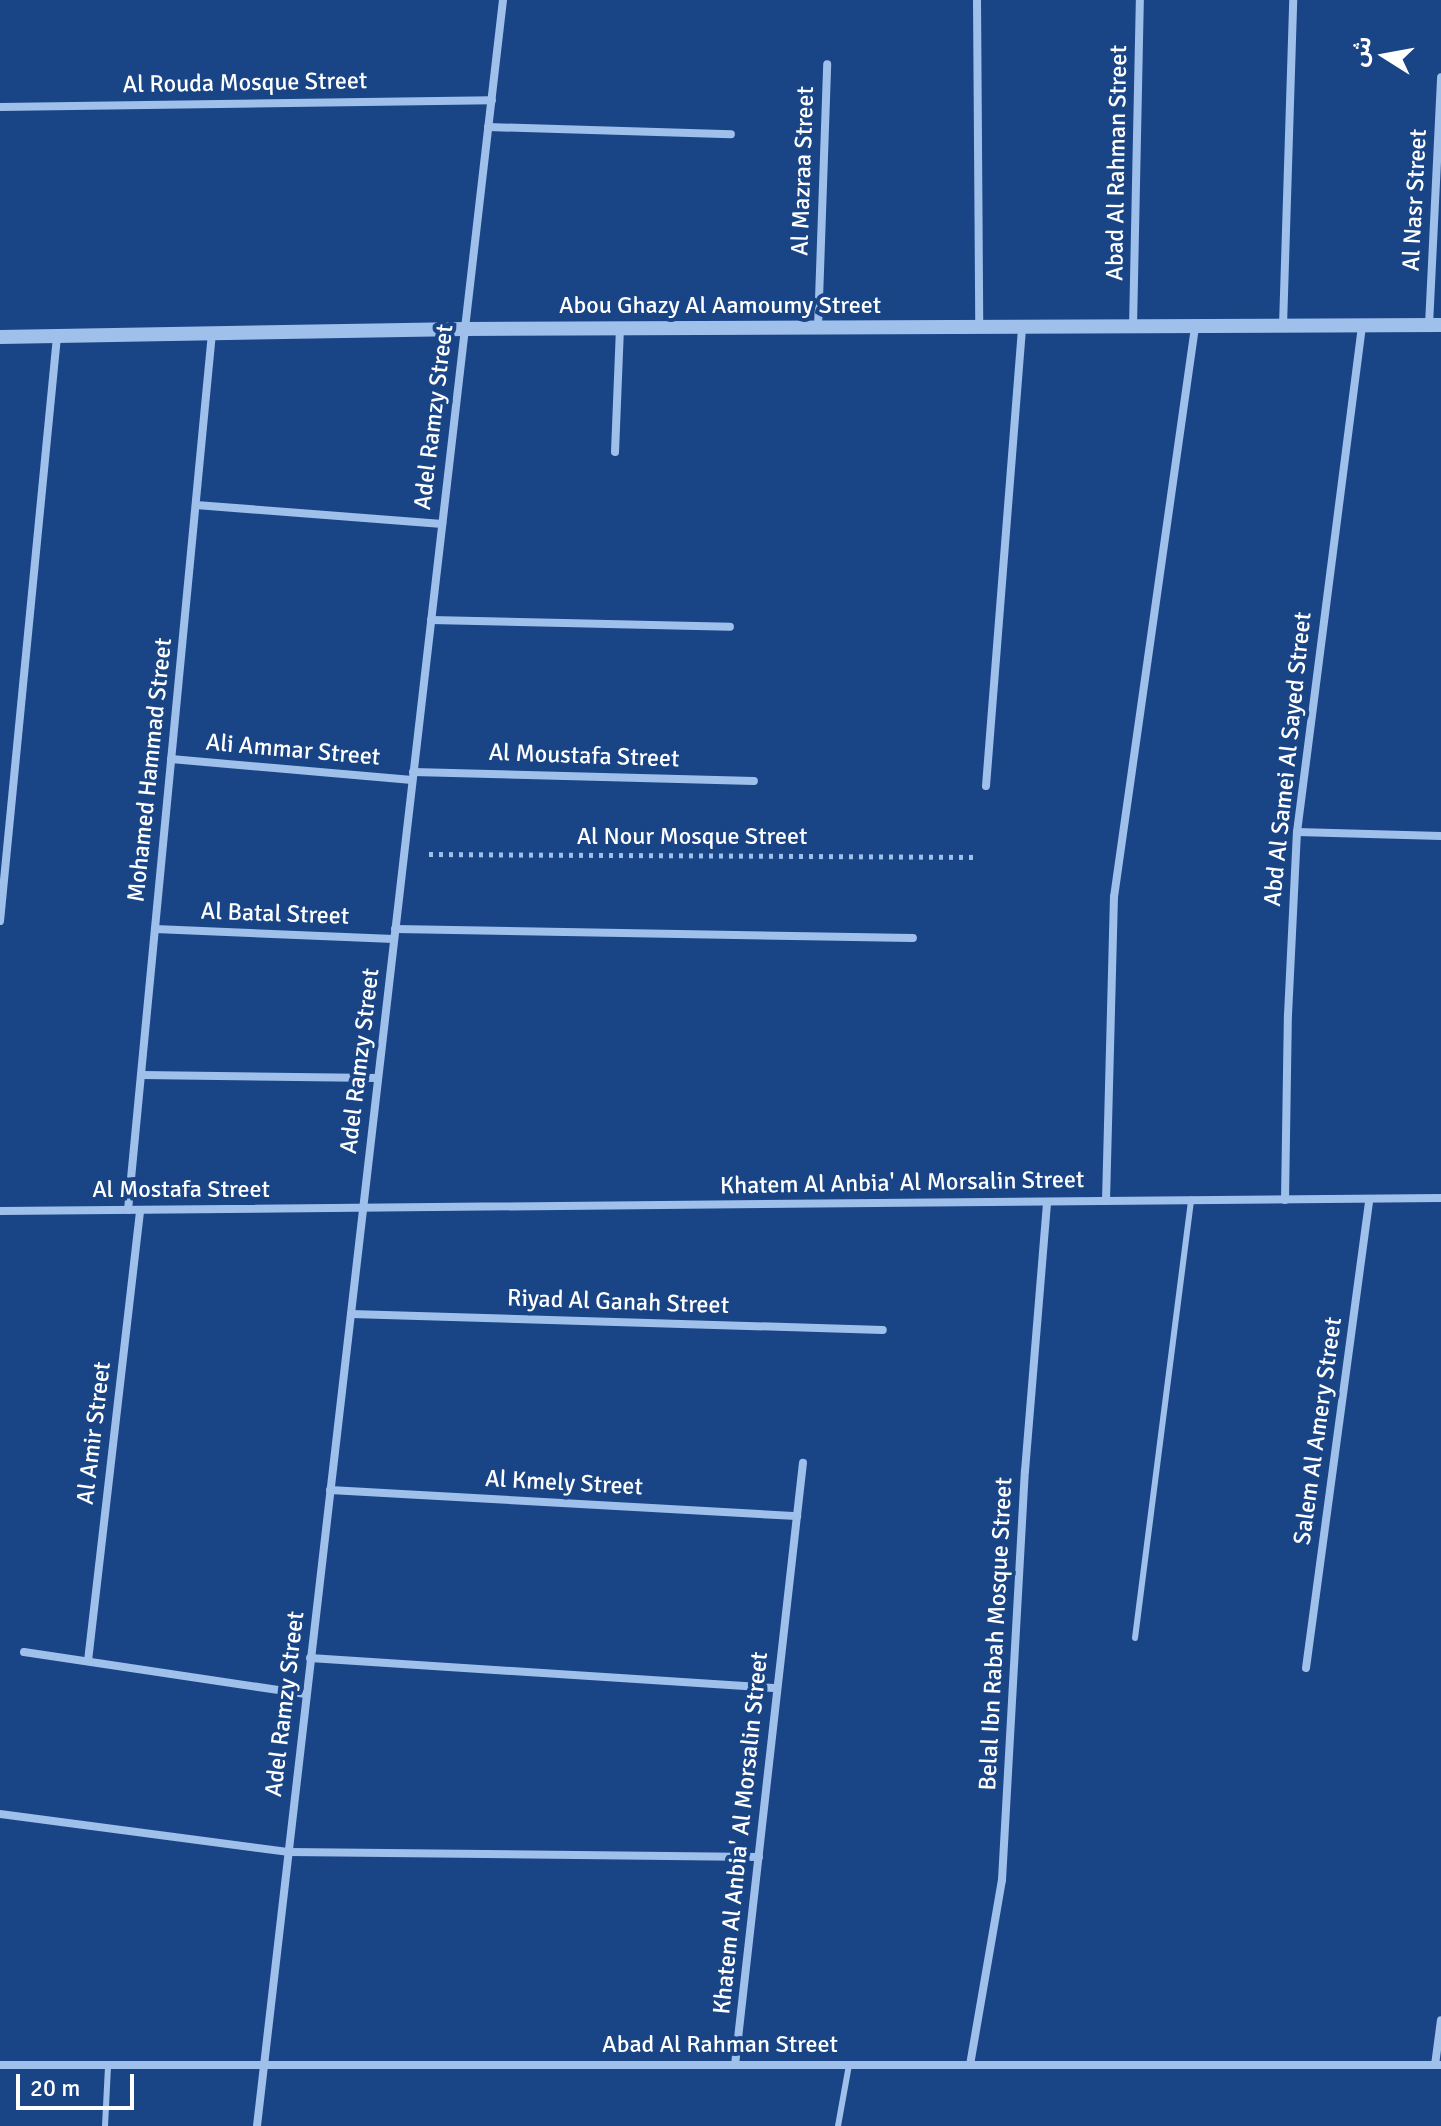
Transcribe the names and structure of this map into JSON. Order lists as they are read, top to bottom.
{
  "streets": {
    "street": [
      "Al Rouda Mosque Street",
      "Abad Al Rahman Street",
      "Al Mazraa Street",
      "Al Nasr Street",
      "Abou Ghazy Al Aamoumy Street",
      "Adel Ramzy Street",
      "Ali Ammar Street",
      "Al Moustafa Street",
      "Abd Al Samei Al Sayed Street",
      "Mohamed Hammad Street",
      "Al Batal Street",
      "Khatem Al Anbia' Al Morsalin Street",
      "Al Mostafa Street",
      "Riyad Al Ganah Street",
      "Salem Al Amery Street",
      "Al Amir Street",
      "Al Kmely Street",
      "Belal Ibn Rabah Mosque Street"
    ],
    "path": ["Al Nour Mosque Street"]
  },
  "crossings": [
    ["Al Rouda Mosque Street", "Adel Ramzy Street"],
    ["Abad Al Rahman Street", "Abou Ghazy Al Aamoumy Street"],
    ["Abad Al Rahman Street", "Adel Ramzy Street"],
    ["Abad Al Rahman Street", "Khatem Al Anbia' Al Morsalin Street"],
    ["Abad Al Rahman Street", "Belal Ibn Rabah Mosque Street"],
    ["Al Mazraa Street", "Abou Ghazy Al Aamoumy Street"],
    ["Al Nasr Street", "Abou Ghazy Al Aamoumy Street"],
    ["Abou Ghazy Al Aamoumy Street", "Adel Ramzy Street"],
    ["Abou Ghazy Al Aamoumy Street", "Abd Al Samei Al Sayed Street"],
    ["Abou Ghazy Al Aamoumy Street", "Mohamed Hammad Street"],
    ["Adel Ramzy Street", "Ali Ammar Street"],
    ["Adel Ramzy Street", "Al Moustafa Street"],
    ["Adel Ramzy Street", "Al Nour Mosque Street"],
    ["Adel Ramzy Street", "Al Batal Street"],
    ["Adel Ramzy Street", "Khatem Al Anbia' Al Morsalin Street"],
    ["Adel Ramzy Street", "Al Mostafa Street"],
    ["Adel Ramzy Street", "Riyad Al Ganah Street"],
    ["Adel Ramzy Street", "Al Kmely Street"],
    ["Ali Ammar Street", "Al Moustafa Street"],
    ["Ali Ammar Street", "Mohamed Hammad Street"],
    ["Abd Al Samei Al Sayed Street", "Khatem Al Anbia' Al Morsalin Street"],
    ["Mohamed Hammad Street", "Al Batal Street"],
    ["Mohamed Hammad Street", "Al Mostafa Street"],
    ["Khatem Al Anbia' Al Morsalin Street", "Al Mostafa Street"],
    ["Khatem Al Anbia' Al Morsalin Street", "Salem Al Amery Street"],
    ["Khatem Al Anbia' Al Morsalin Street", "Al Kmely Street"],
    ["Khatem Al Anbia' Al Morsalin Street", "Belal Ibn Rabah Mosque Street"],
    ["Al Mostafa Street", "Al Amir Street"]
  ],
  "scale_bar": "20 m",
  "north": "left"
}
